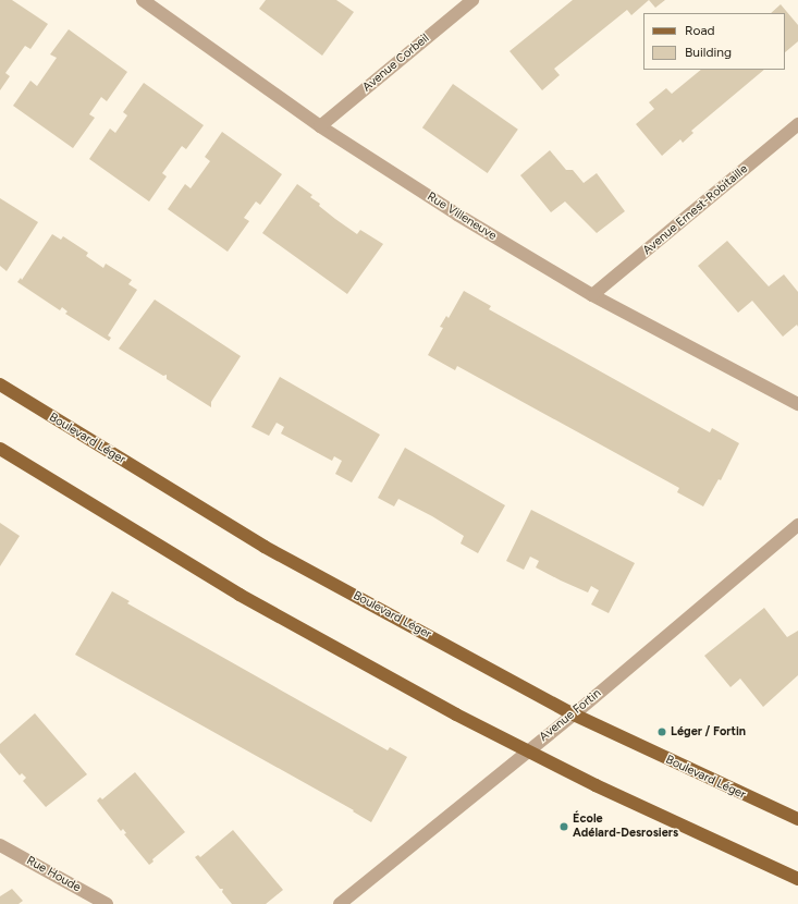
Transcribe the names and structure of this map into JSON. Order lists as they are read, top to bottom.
{
  "streets": {
    "main road": ["Boulevard Léger"],
    "street": [
      "Avenue Corbeil",
      "Avenue Ernest-Robitaille",
      "Rue Villeneuve",
      "Avenue Fortin",
      "Rue Houde"
    ]
  },
  "crossings": [
    ["Avenue Corbeil", "Rue Villeneuve"],
    ["Avenue Ernest-Robitaille", "Rue Villeneuve"],
    ["Boulevard Léger", "Avenue Fortin"]
  ],
  "places": ["Léger / Fortin", "École Adélard-Desrosiers"],
  "legend": ["Road", "Building"]
}
